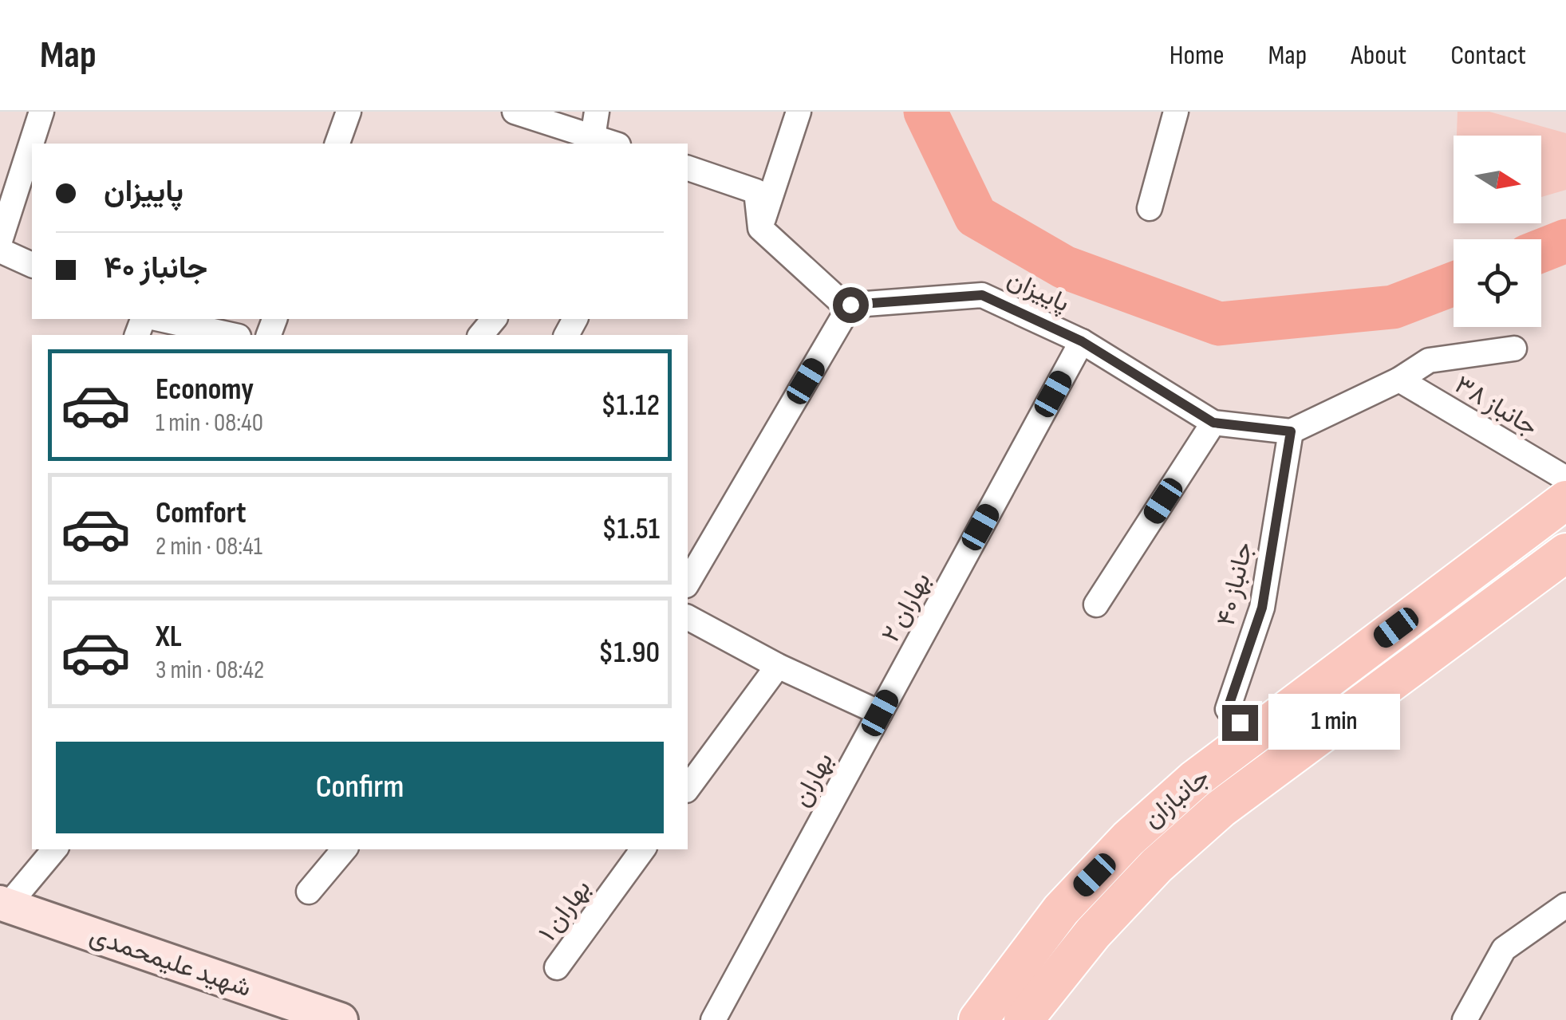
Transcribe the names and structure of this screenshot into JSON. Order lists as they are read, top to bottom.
{
  "streets": {
    "main road": ["جانبازان", "شهید علیمحمدی"],
    "street": [
      "پاییزان",
      "۳۸ جانباز",
      "جانباز ۴۰",
      "۲ بهاران",
      "بهاران",
      "۱ بهاران"
    ]
  },
  "crossings": [
    ["پاییزان", "جانباز ۴۰"],
    ["پاییزان", "۲ بهاران"],
    ["جانباز ۴۰", "جانبازان"],
    ["۲ بهاران", "بهاران"]
  ],
  "north": "right",
  "page": {
    "header": "Map",
    "nav": [
      "Home",
      "Map",
      "About",
      "Contact"
    ],
    "banner": ["پاییزان", "جانباز ۴۰"],
    "list": [
      {
        "name": "Economy",
        "note": "1 min · 08:40",
        "value": "$1.12"
      },
      {
        "name": "Comfort",
        "note": "2 min · 08:41",
        "value": "$1.51"
      },
      {
        "name": "XL",
        "note": "3 min · 08:42",
        "value": "$1.90"
      }
    ],
    "bubble": "1 min",
    "buttons": "Confirm"
  }
}
